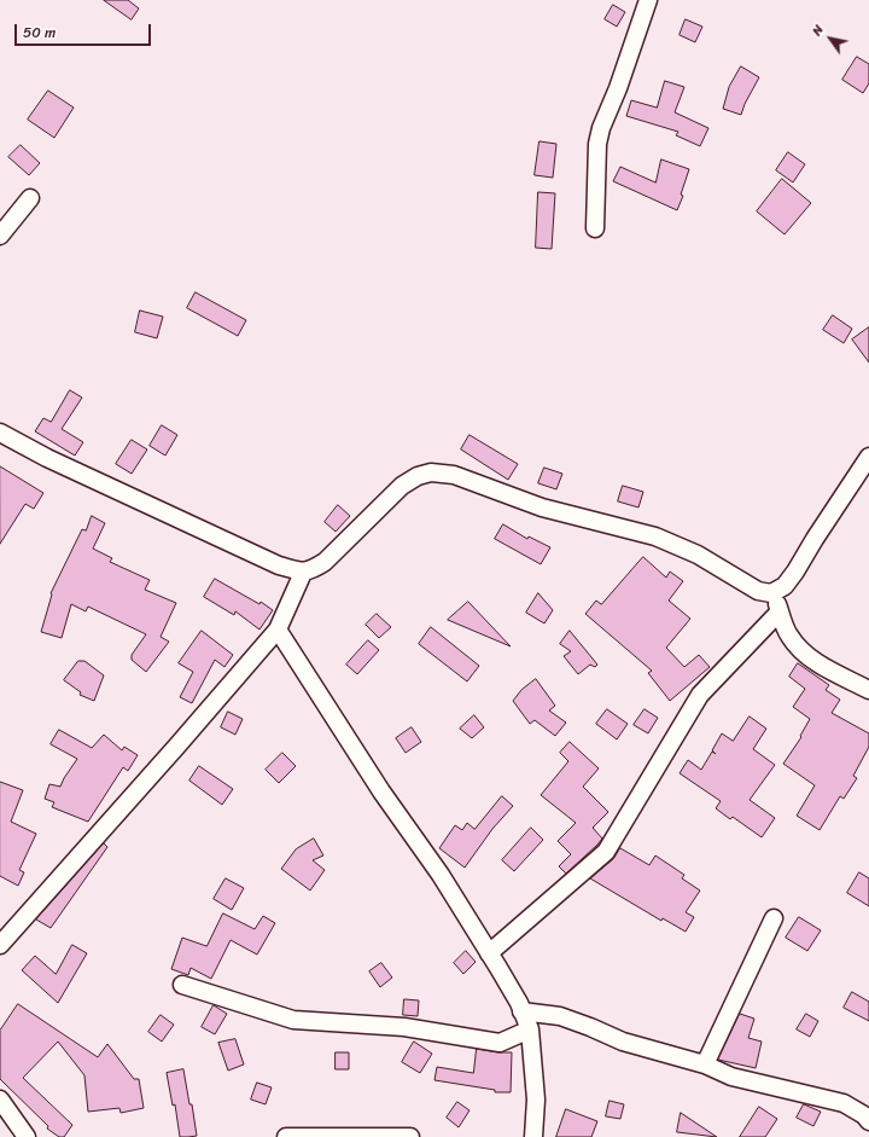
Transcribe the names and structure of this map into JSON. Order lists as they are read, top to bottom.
{
  "scale_bar": "50 m",
  "north": "top left"
}
